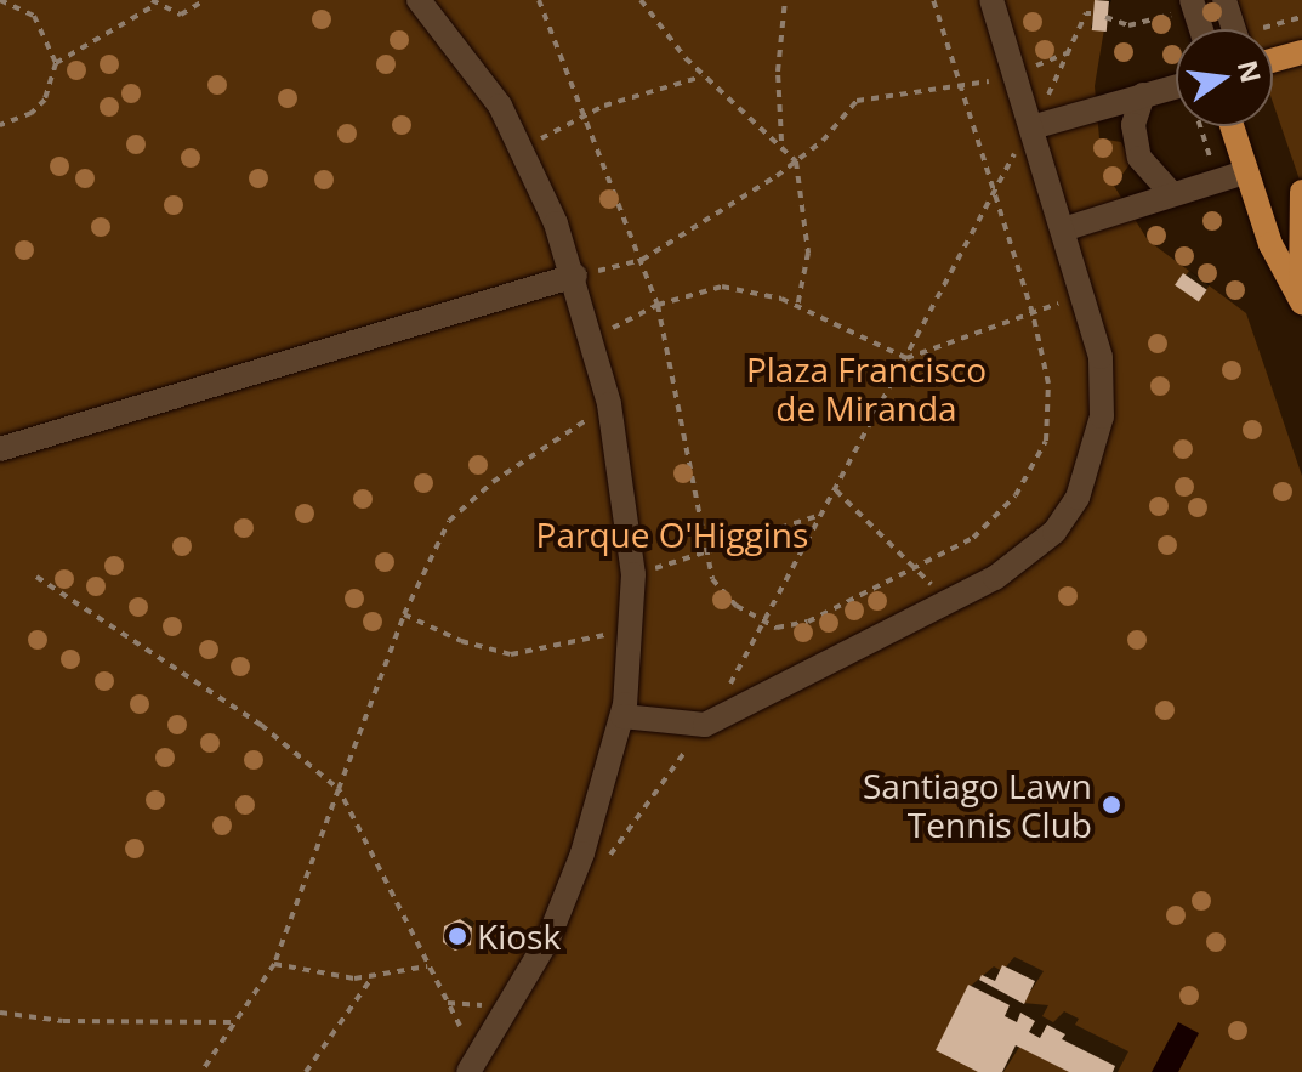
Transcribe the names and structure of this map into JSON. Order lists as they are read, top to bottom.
{
  "parks": ["Plaza Francisco de Miranda", "Parque O'Higgins"],
  "places": ["Santiago Lawn Tennis Club", "Kiosk"],
  "north": "right"
}
